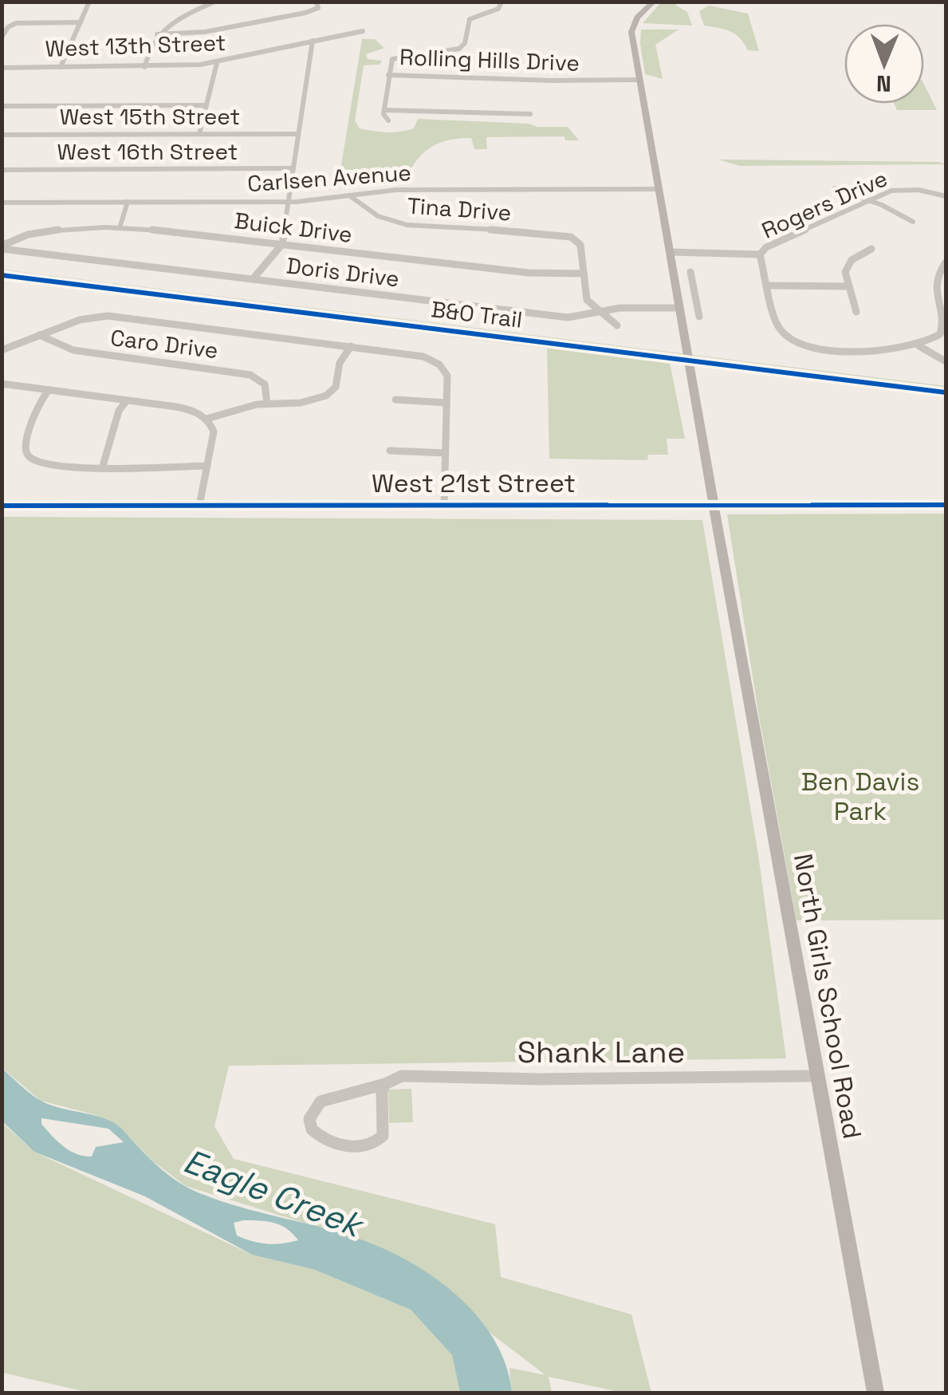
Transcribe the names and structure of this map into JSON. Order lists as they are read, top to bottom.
{
  "streets": {
    "main road": ["West 21st Street", "North Girls School Road"],
    "street": [
      "West 13th Street",
      "Rolling Hills Drive",
      "West 15th Street",
      "West 16th Street",
      "Carlsen Avenue",
      "Rogers Drive",
      "Tina Drive",
      "Buick Drive",
      "Doris Drive",
      "Caro Drive",
      "Shank Lane"
    ],
    "cycle path": ["B&O Trail"]
  },
  "crossings": [
    ["Rolling Hills Drive", "North Girls School Road"],
    ["Carlsen Avenue", "Tina Drive"],
    ["Carlsen Avenue", "North Girls School Road"],
    ["Rogers Drive", "North Girls School Road"],
    ["Buick Drive", "Doris Drive"],
    ["Doris Drive", "North Girls School Road"],
    ["West 21st Street", "North Girls School Road"],
    ["North Girls School Road", "Shank Lane"]
  ],
  "water": ["Eagle Creek"],
  "parks": ["Ben Davis Park"],
  "north": "bottom"
}
